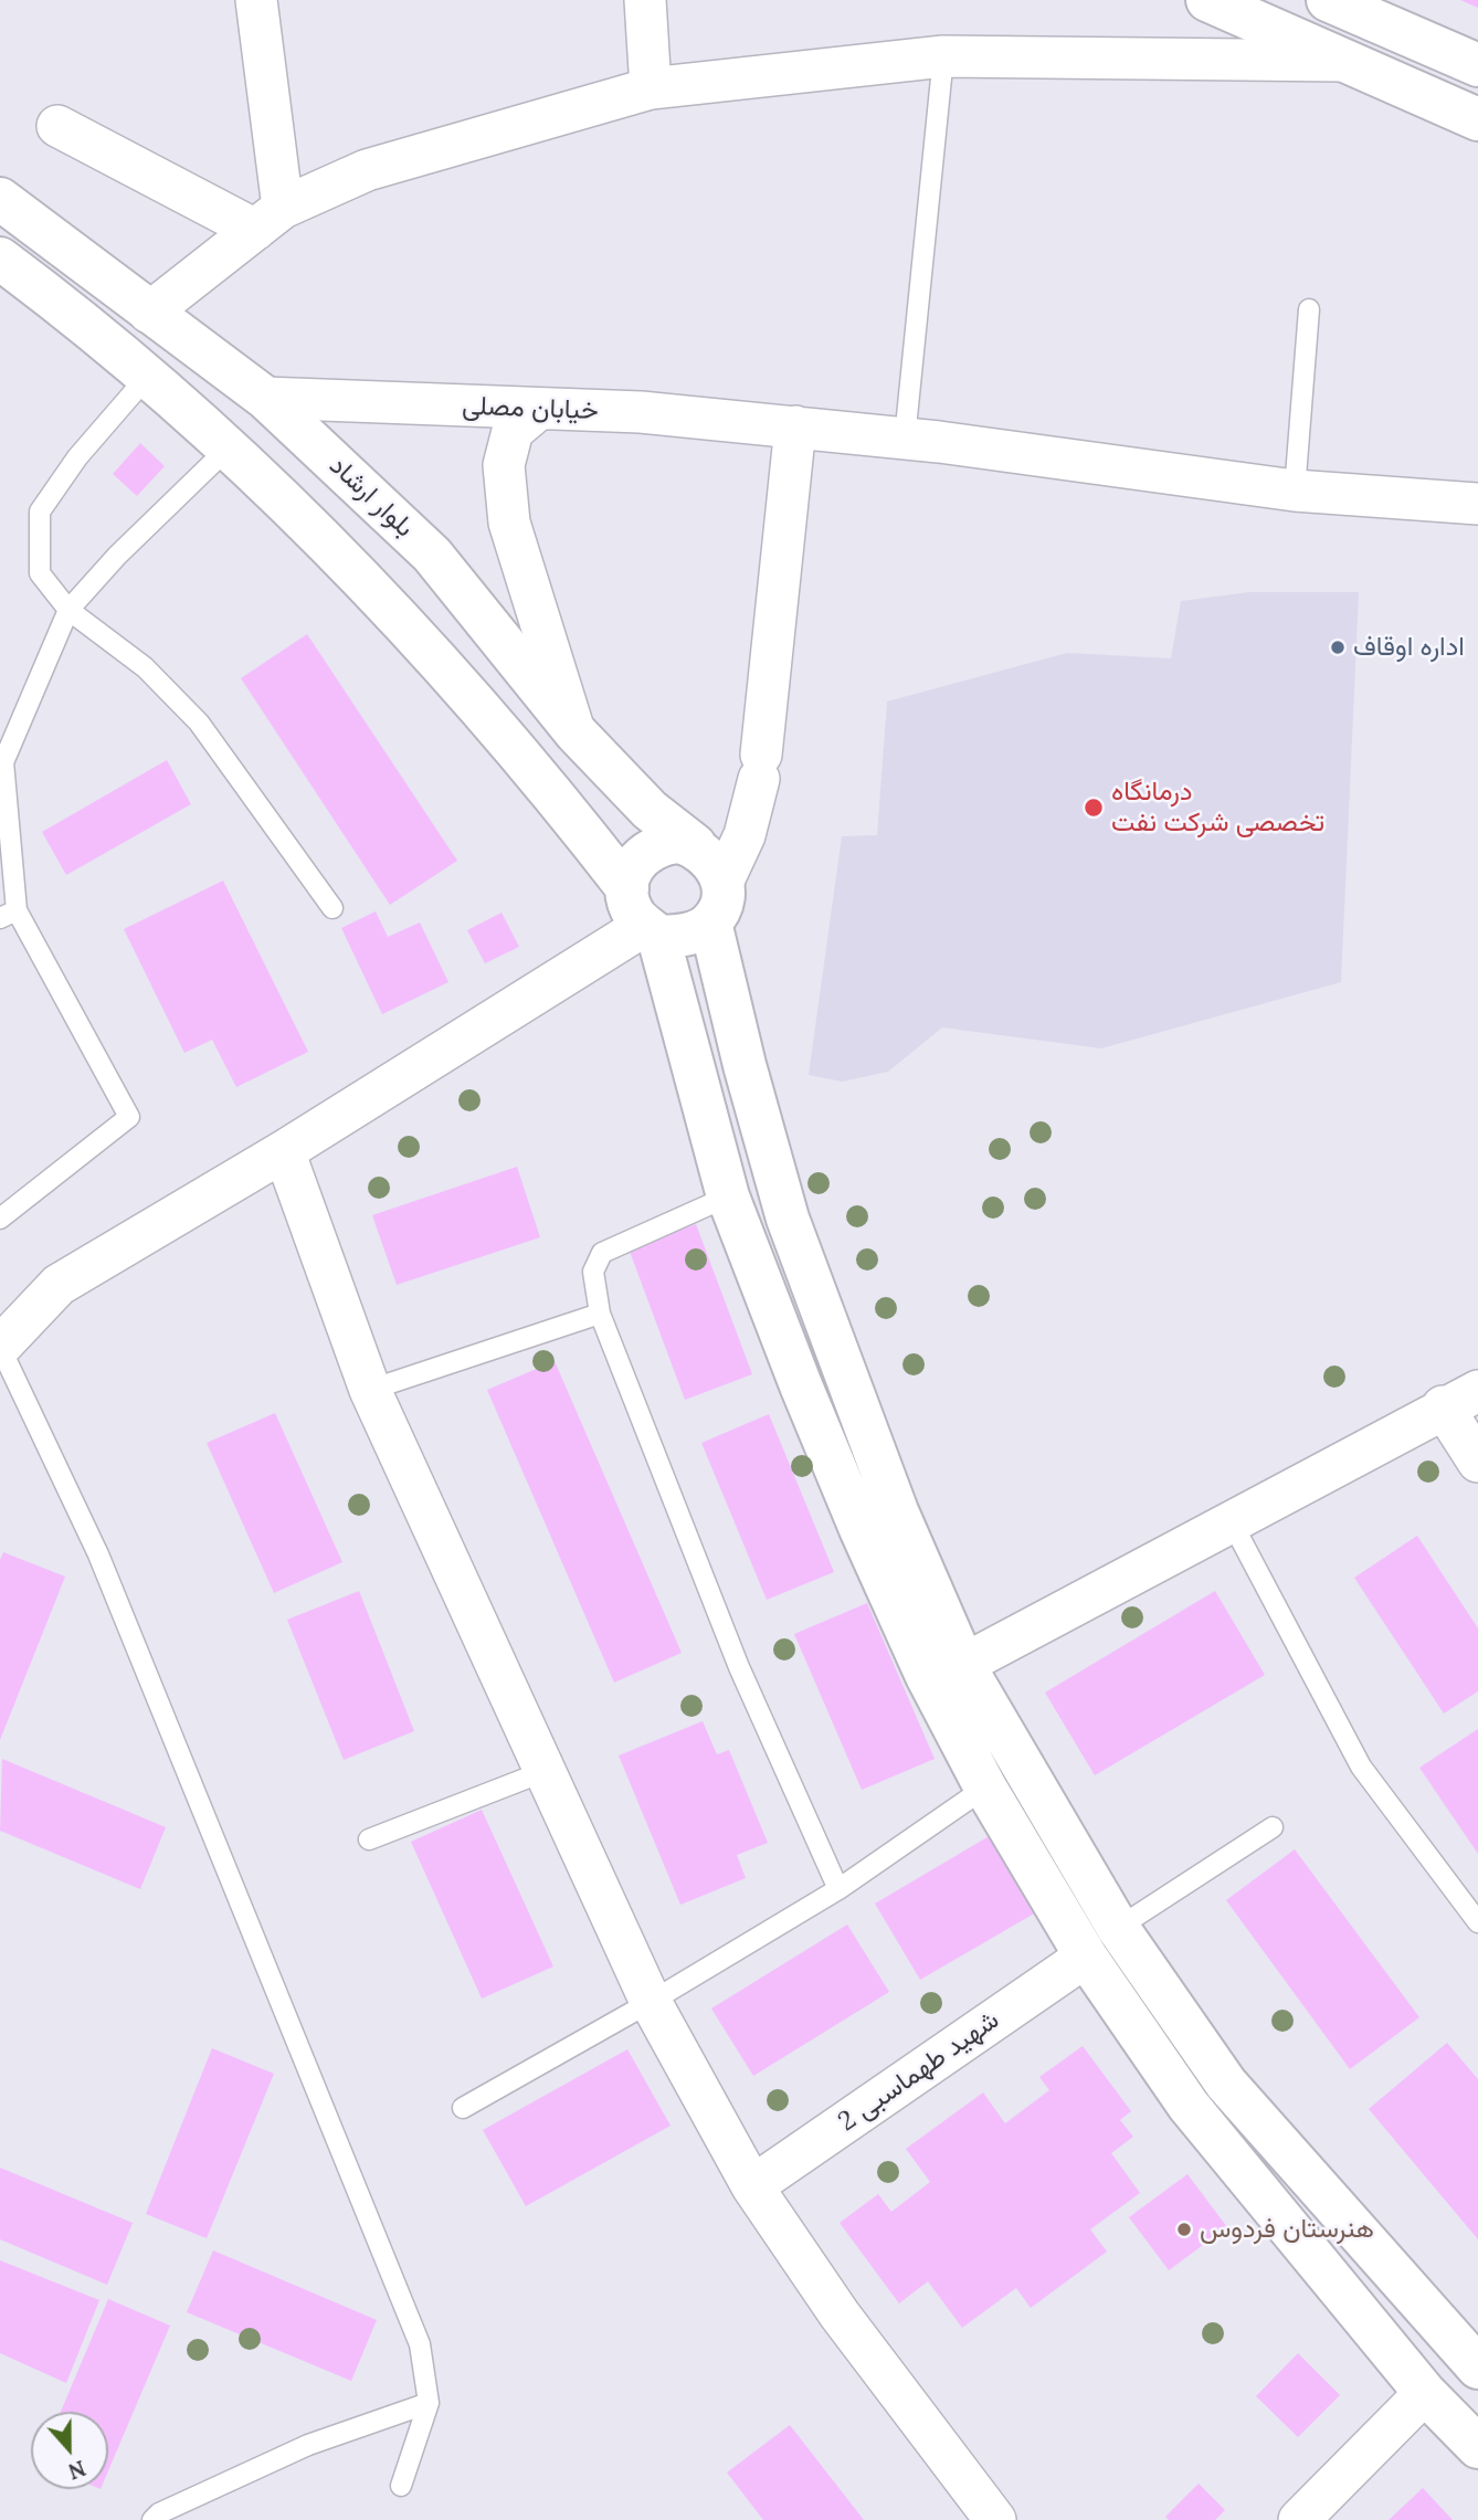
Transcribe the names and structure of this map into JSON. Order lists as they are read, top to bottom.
{
  "streets": {
    "main road": ["بلوار ارشاد"],
    "street": ["خیابان مصلی", "شهید طهماسبی 2"]
  },
  "crossings": [
    ["خیابان مصلی", "بلوار ارشاد"]
  ],
  "places": ["اداره اوقاف", "درمانگاه تخصصی شرکت نفت", "هنرستان فردوس"],
  "north": "bottom"
}
